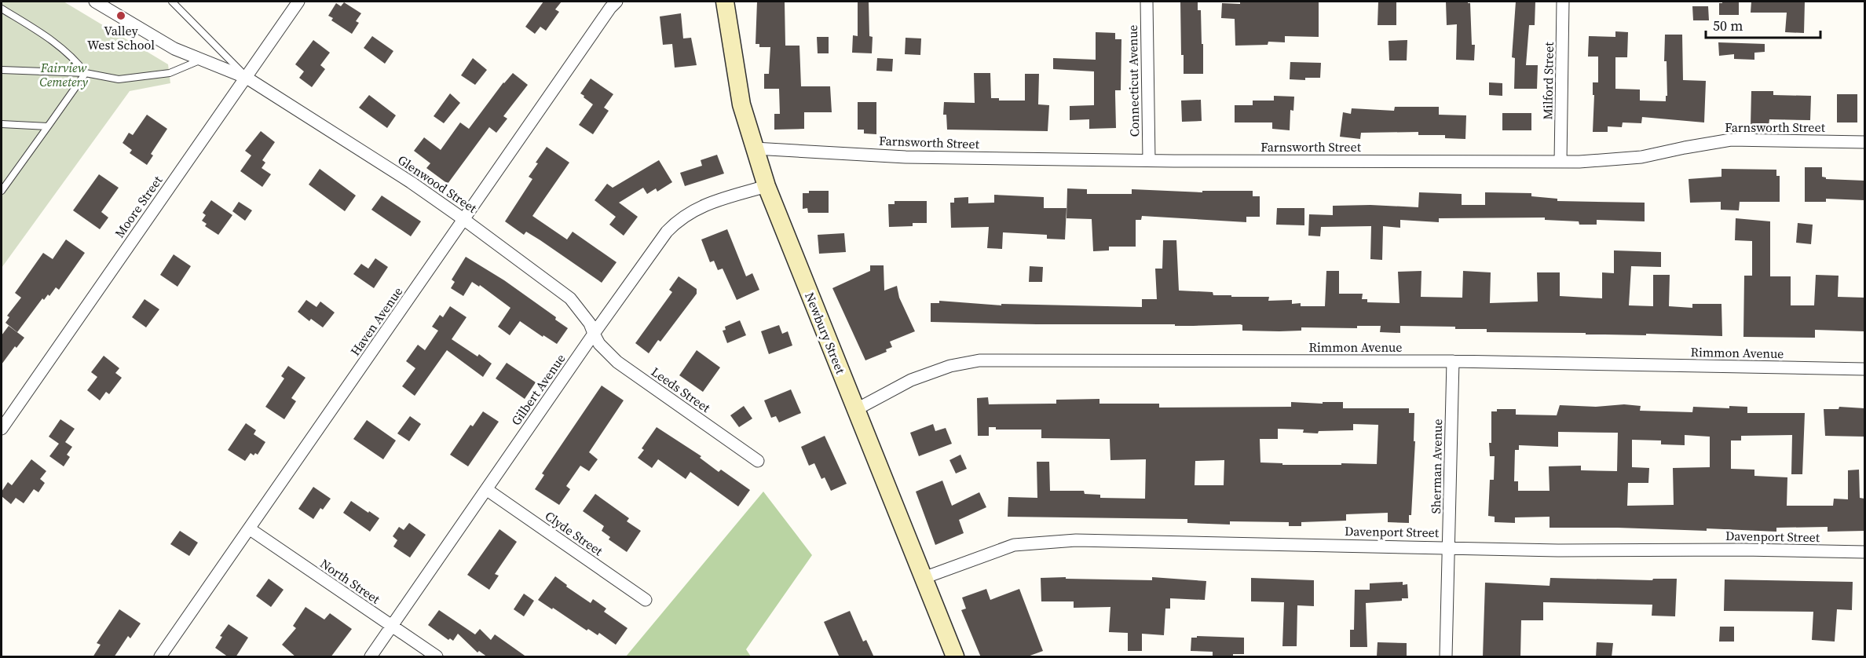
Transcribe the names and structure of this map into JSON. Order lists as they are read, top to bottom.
{
  "streets": {
    "street": [
      "Connecticut Avenue",
      "Milford Street",
      "Farnsworth Street",
      "Glenwood Street",
      "Moore Street",
      "Haven Avenue",
      "Newbury Street",
      "Rimmon Avenue",
      "Gilbert Avenue",
      "Leeds Street",
      "Sherman Avenue",
      "Davenport Street",
      "Clyde Street",
      "North Street"
    ]
  },
  "crossings": [
    ["Connecticut Avenue", "Farnsworth Street"],
    ["Milford Street", "Farnsworth Street"],
    ["Farnsworth Street", "Newbury Street"],
    ["Glenwood Street", "Moore Street"],
    ["Glenwood Street", "Haven Avenue"],
    ["Glenwood Street", "Gilbert Avenue"],
    ["Glenwood Street", "Leeds Street"],
    ["Haven Avenue", "North Street"],
    ["Newbury Street", "Rimmon Avenue"],
    ["Newbury Street", "Gilbert Avenue"],
    ["Newbury Street", "Davenport Street"],
    ["Rimmon Avenue", "Sherman Avenue"],
    ["Gilbert Avenue", "Leeds Street"],
    ["Gilbert Avenue", "Clyde Street"],
    ["Gilbert Avenue", "North Street"],
    ["Sherman Avenue", "Davenport Street"]
  ],
  "parks": ["Fairview Cemetery"],
  "places": ["Valley West School"],
  "scale_bar": "50 m"
}
